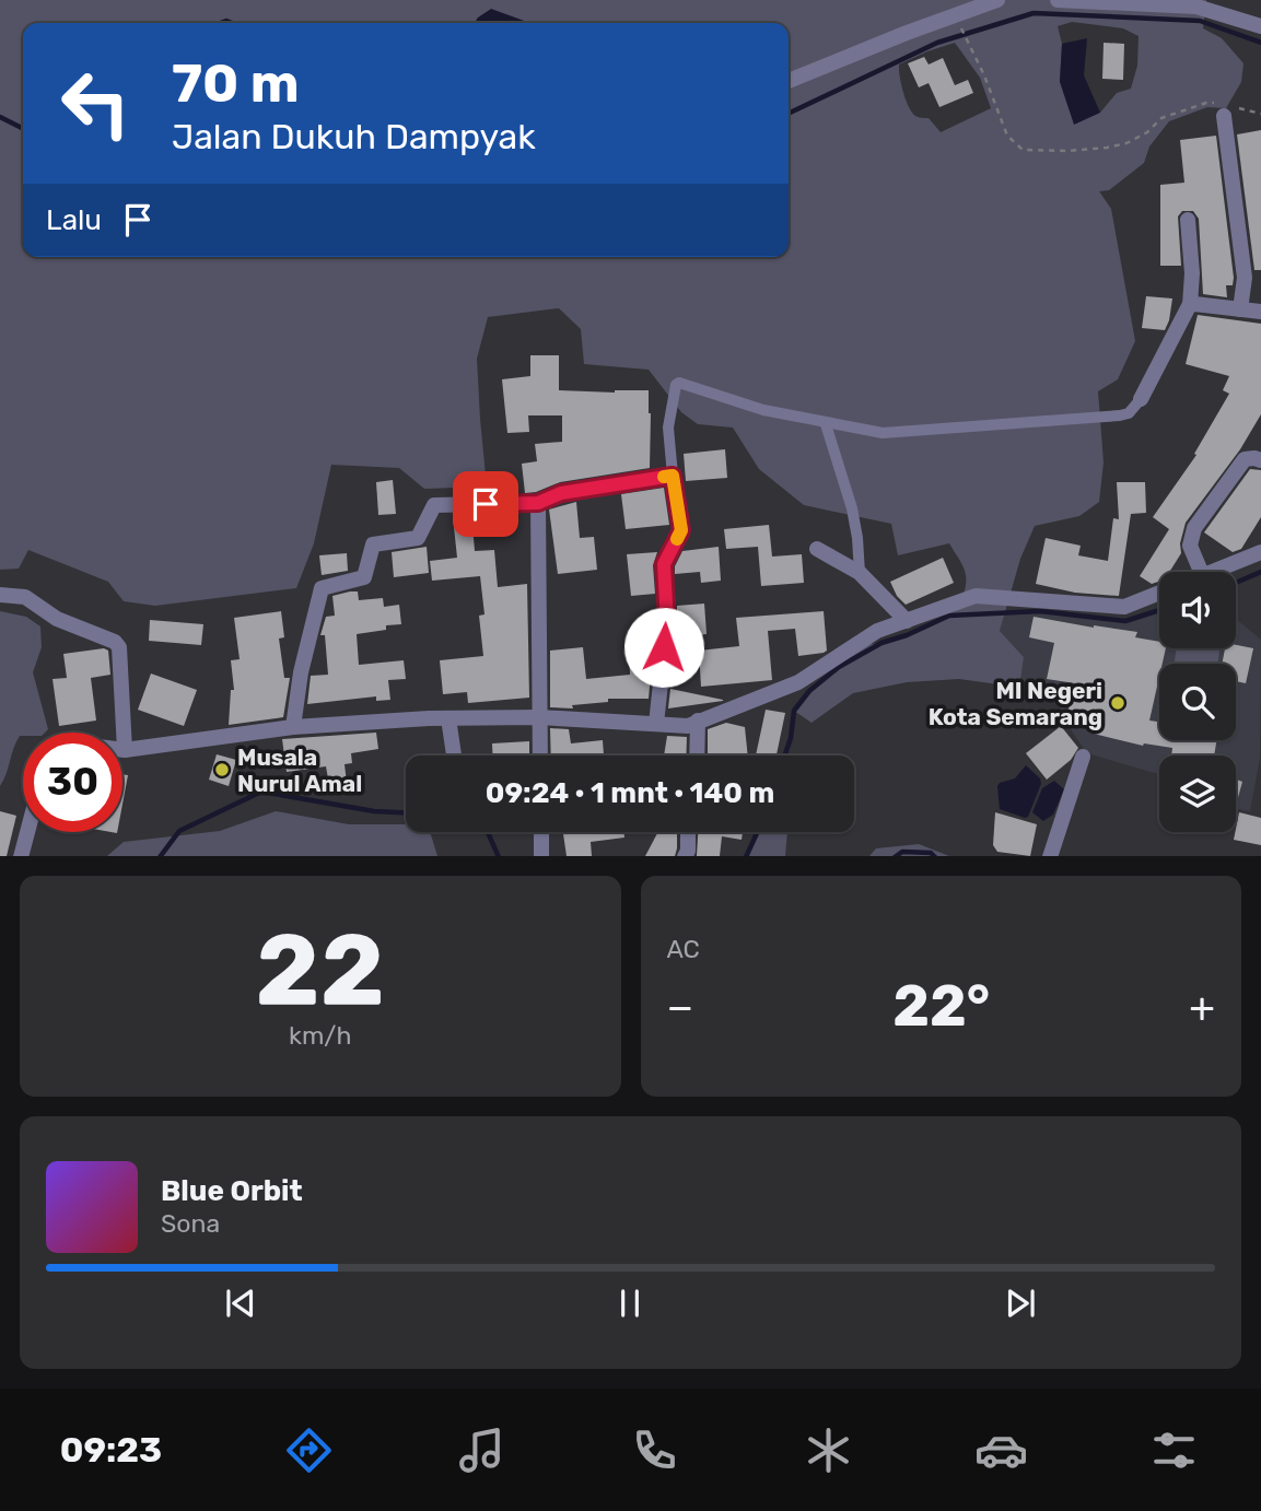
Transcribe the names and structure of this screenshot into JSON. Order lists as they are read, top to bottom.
{
  "places": ["MI Negeri Kota Semarang", "Musala Nurul Amal"],
  "page": {
    "turn": ["70 m", "Jalan Dukuh Dampyak"],
    "then": "Lalu",
    "limit": "30",
    "trip": "09:24 · 1 mnt · 140 m",
    "tile": [
      ["22", "km/h"],
      "AC"
    ],
    "heat": ["−", "22°", "+"],
    "song": ["Blue Orbit", "Sona"],
    "tabs": "09:23"
  }
}
